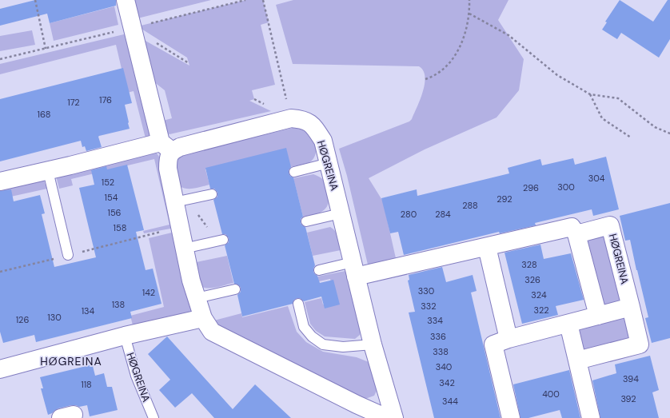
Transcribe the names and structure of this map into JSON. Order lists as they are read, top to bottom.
{
  "streets": {
    "street": ["HØGREINA"]
  },
  "districts": ["HØGREINA"],
  "house_numbers": [
    "176",
    "172",
    "168",
    "304",
    "152",
    "300",
    "296",
    "154",
    "292",
    "288",
    "156",
    "280",
    "284",
    "158",
    "328",
    "326",
    "330",
    "142",
    "324",
    "138",
    "332",
    "322",
    "134",
    "130",
    "126",
    "334",
    "336",
    "338",
    "340",
    "394",
    "342",
    "118",
    "400",
    "392",
    "344"
  ]
}
